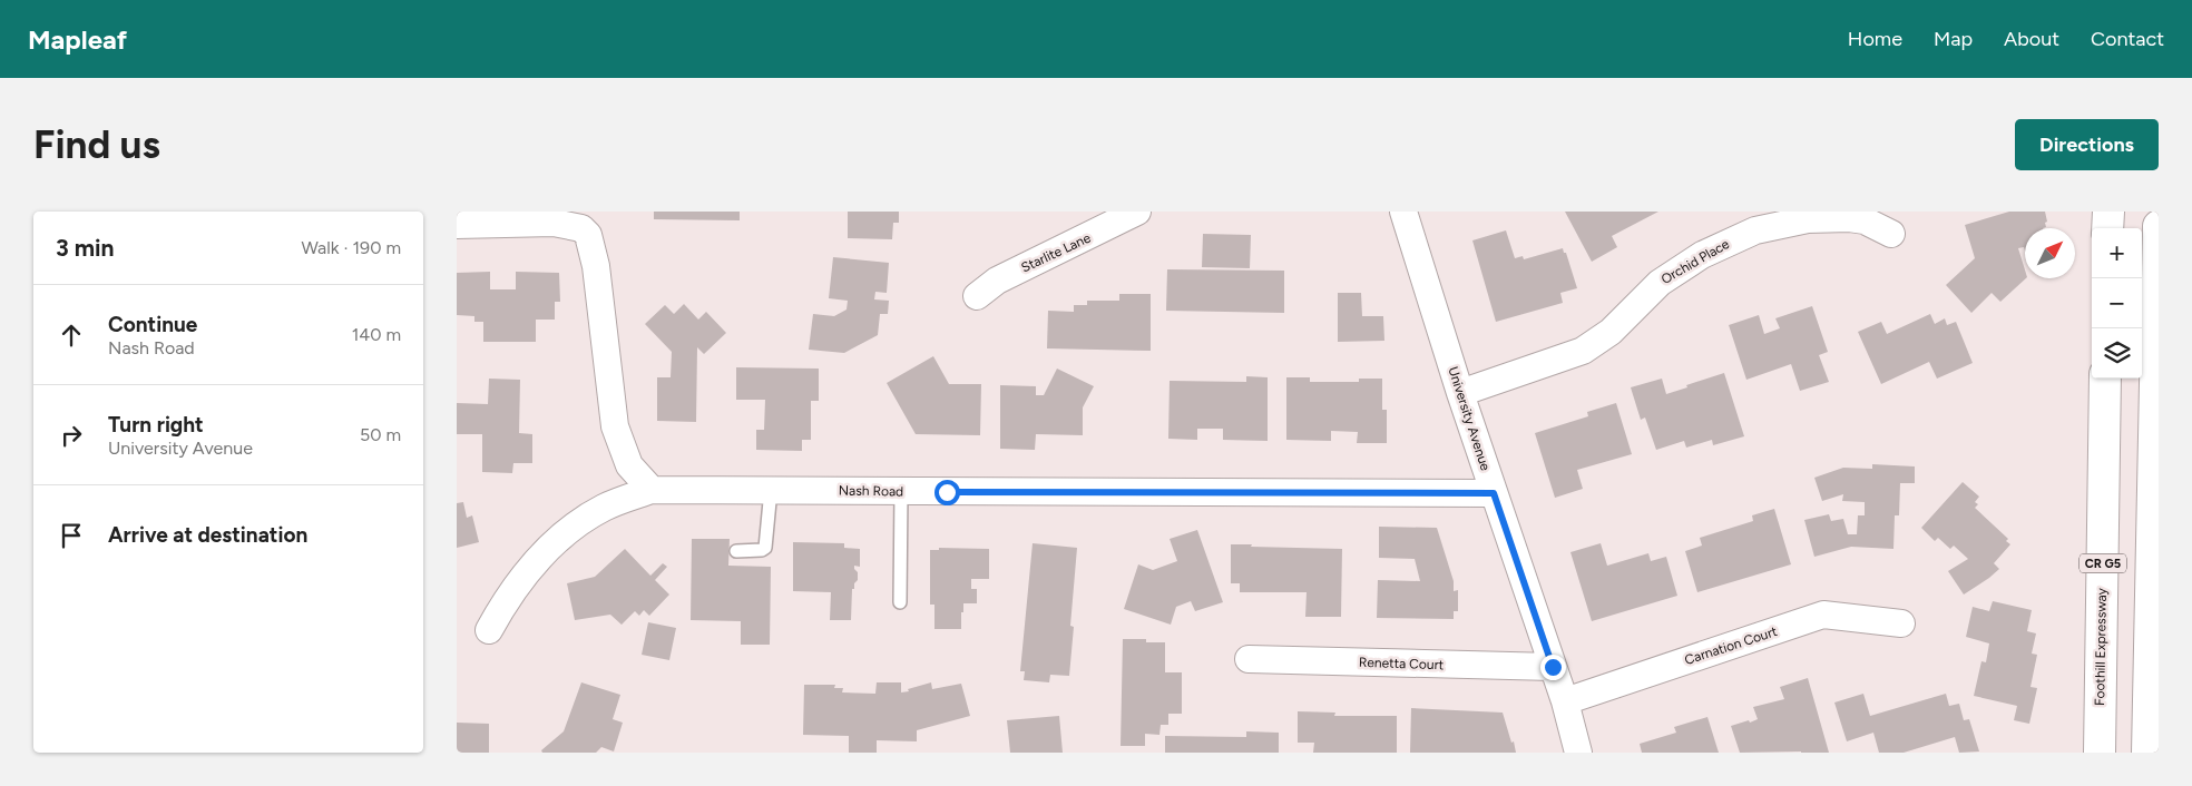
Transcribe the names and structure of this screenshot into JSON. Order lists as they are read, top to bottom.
{
  "streets": {
    "highway": ["CR G5", "Foothill Expressway"],
    "street": [
      "Starlite Lane",
      "Orchid Place",
      "University Avenue",
      "Nash Road",
      "Carnation Court",
      "Renetta Court"
    ]
  },
  "crossings": [
    ["Orchid Place", "University Avenue"],
    ["University Avenue", "Nash Road"],
    ["University Avenue", "Carnation Court"],
    ["University Avenue", "Renetta Court"]
  ],
  "north": "top right",
  "page": {
    "header": "Mapleaf",
    "nav": [
      "Home",
      "Map",
      "About",
      "Contact"
    ],
    "buttons": "Directions",
    "title": "Find us",
    "heading": ["3 min", "Walk · 190 m"],
    "map_buttons": ["+", "−"],
    "list": [
      ["Continue", "Nash Road", "140 m"],
      ["Turn right", "University Avenue", "50 m"],
      "Arrive at destination"
    ]
  }
}
